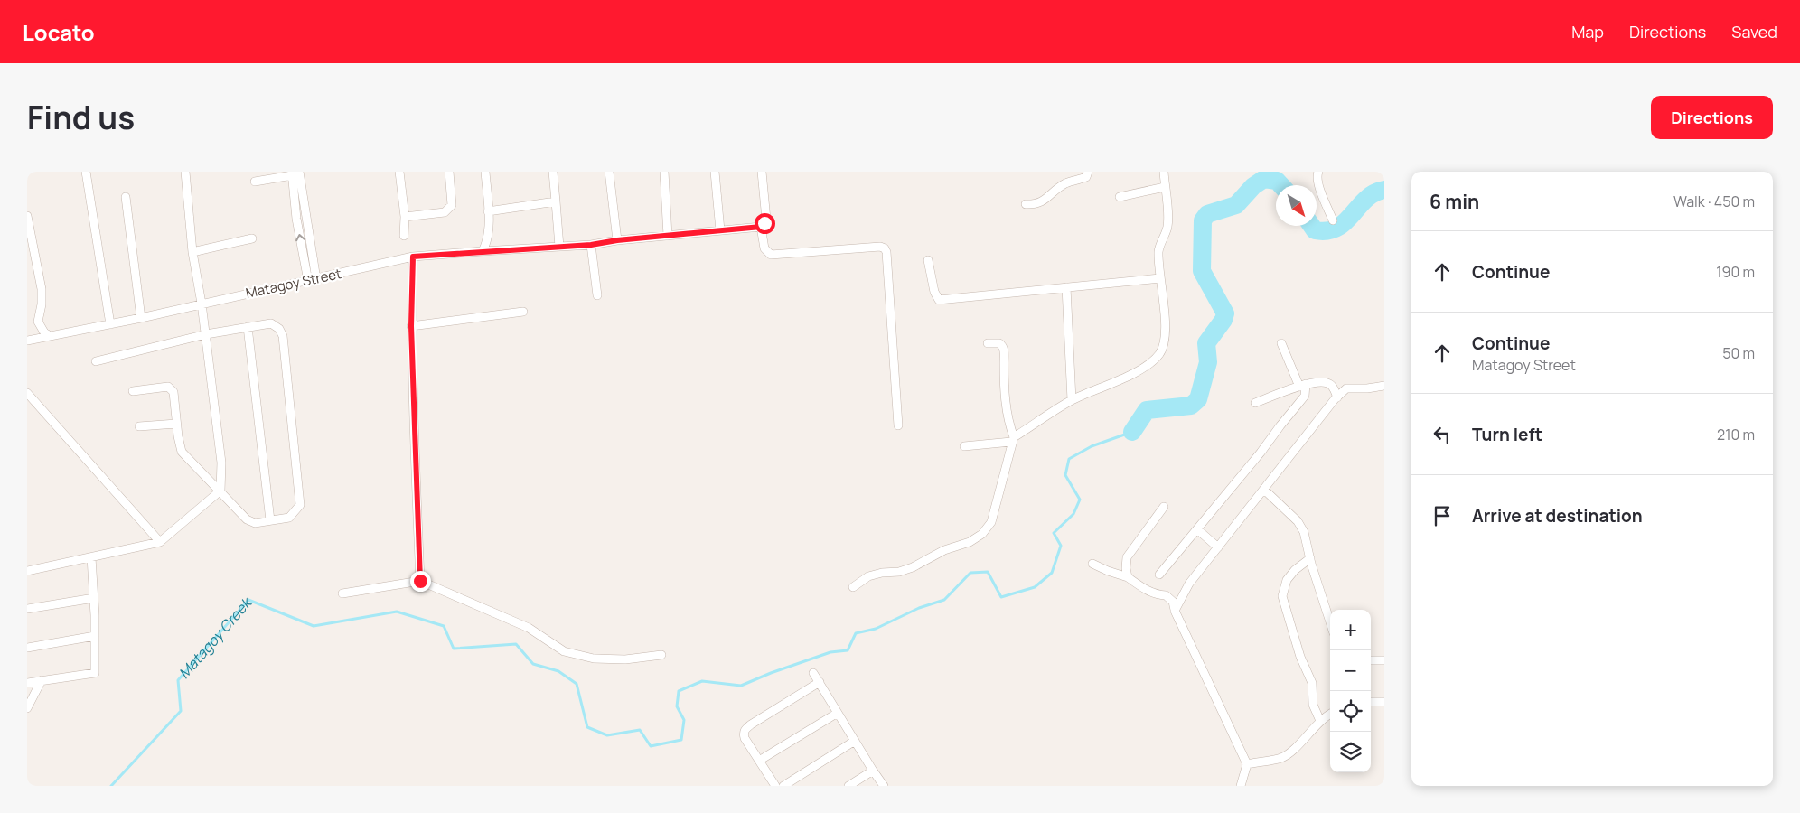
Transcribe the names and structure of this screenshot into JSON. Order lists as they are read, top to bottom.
{
  "streets": {
    "street": ["Matagoy Street"]
  },
  "water": ["Matagoy Creek"],
  "north": "bottom right",
  "page": {
    "header": "Locato",
    "nav": ["Map", "Directions", "Saved"],
    "title": "Find us",
    "buttons": "Directions",
    "heading": ["6 min", "Walk · 450 m"],
    "list": [
      ["Continue", "190 m"],
      ["Continue", "Matagoy Street", "50 m"],
      ["Turn left", "210 m"],
      "Arrive at destination"
    ],
    "map_buttons": ["+", "−"]
  }
}
